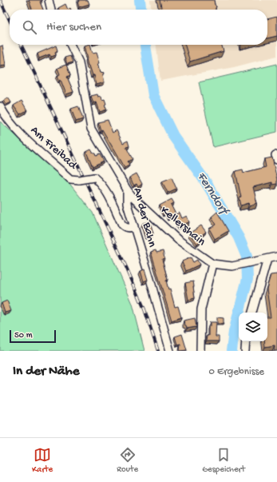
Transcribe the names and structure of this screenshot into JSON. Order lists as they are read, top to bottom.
{
  "streets": {
    "street": ["Am Freibad", "An der Bahn", "Kellershain"]
  },
  "crossings": [
    ["Am Freibad", "An der Bahn"],
    ["An der Bahn", "Kellershain"]
  ],
  "water": ["Ferndorf"],
  "scale_bar": "50 m",
  "page": {
    "search": "Hier suchen",
    "scale": "50 m",
    "heading": ["In der Nähe", "0 Ergebnisse"],
    "nav": ["Karte", "Route", "Gespeichert"]
  }
}
